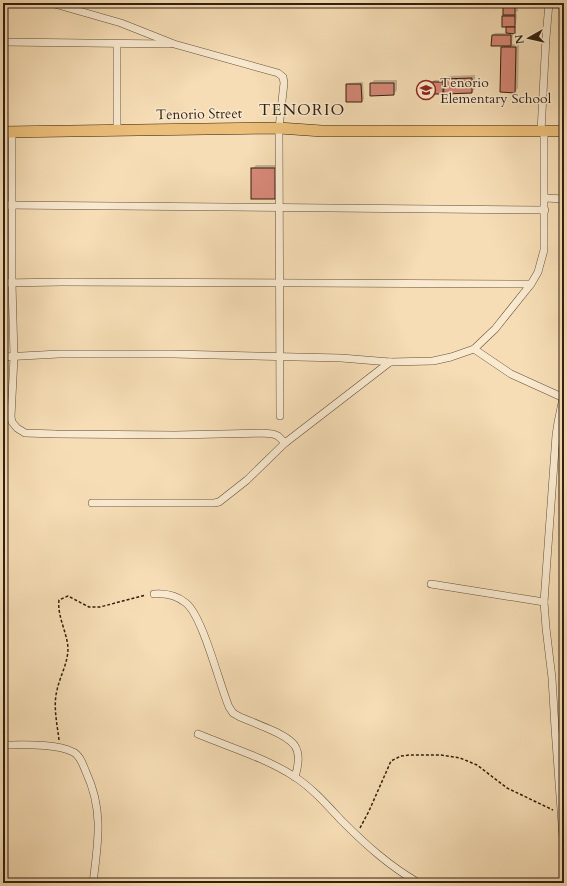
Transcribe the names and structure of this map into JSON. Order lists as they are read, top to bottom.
{
  "streets": {
    "main road": ["Tenorio Street"]
  },
  "districts": ["TENORIO"],
  "places": {
    "school or university": ["Tenorio Elementary School"]
  },
  "north": "left"
}
